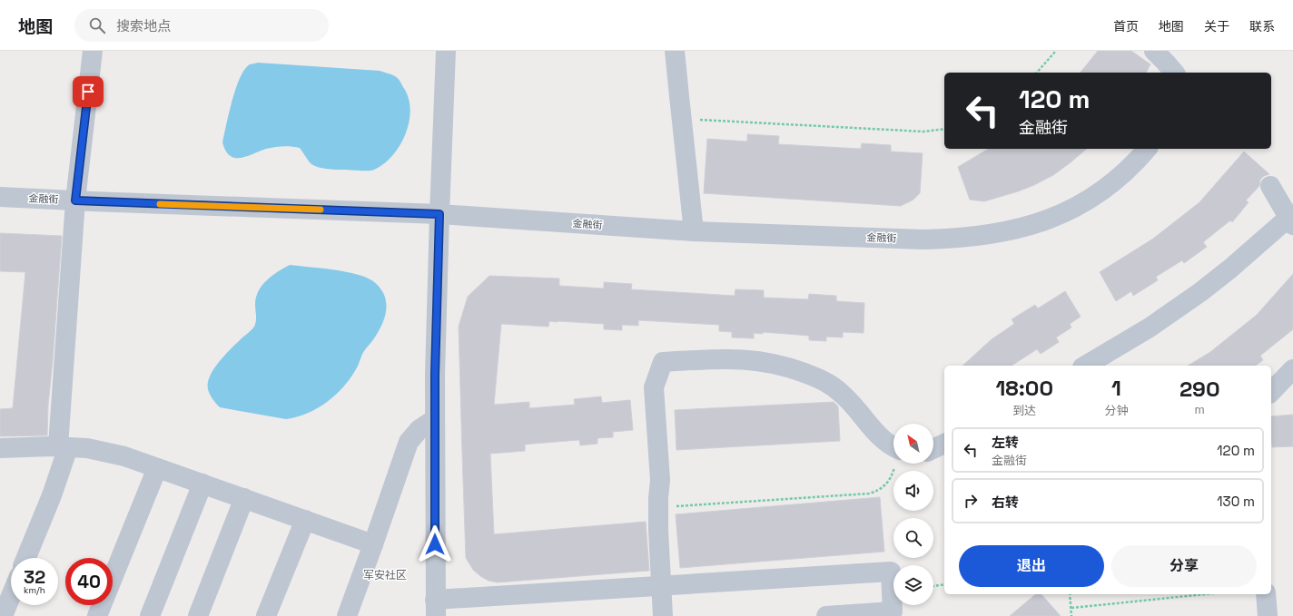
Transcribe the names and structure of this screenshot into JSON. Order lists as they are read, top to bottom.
{
  "streets": {
    "street": ["金融街"]
  },
  "districts": ["军安社区"],
  "north": "top left",
  "page": {
    "header": "地图",
    "search": "搜索地点",
    "nav": [
      "首页",
      "地图",
      "关于",
      "联系"
    ],
    "turn": ["120 m", "金融街"],
    "eta": [
      "18:00",
      "到达",
      "1",
      "分钟",
      "290",
      "m"
    ],
    "list": [
      {
        "name": "左转",
        "note": "金融街",
        "value": "120 m"
      },
      {
        "name": "右转",
        "value": "130 m"
      }
    ],
    "buttons": ["退出", "分享"],
    "speed": "32 km/h",
    "limit": "40"
  }
}
